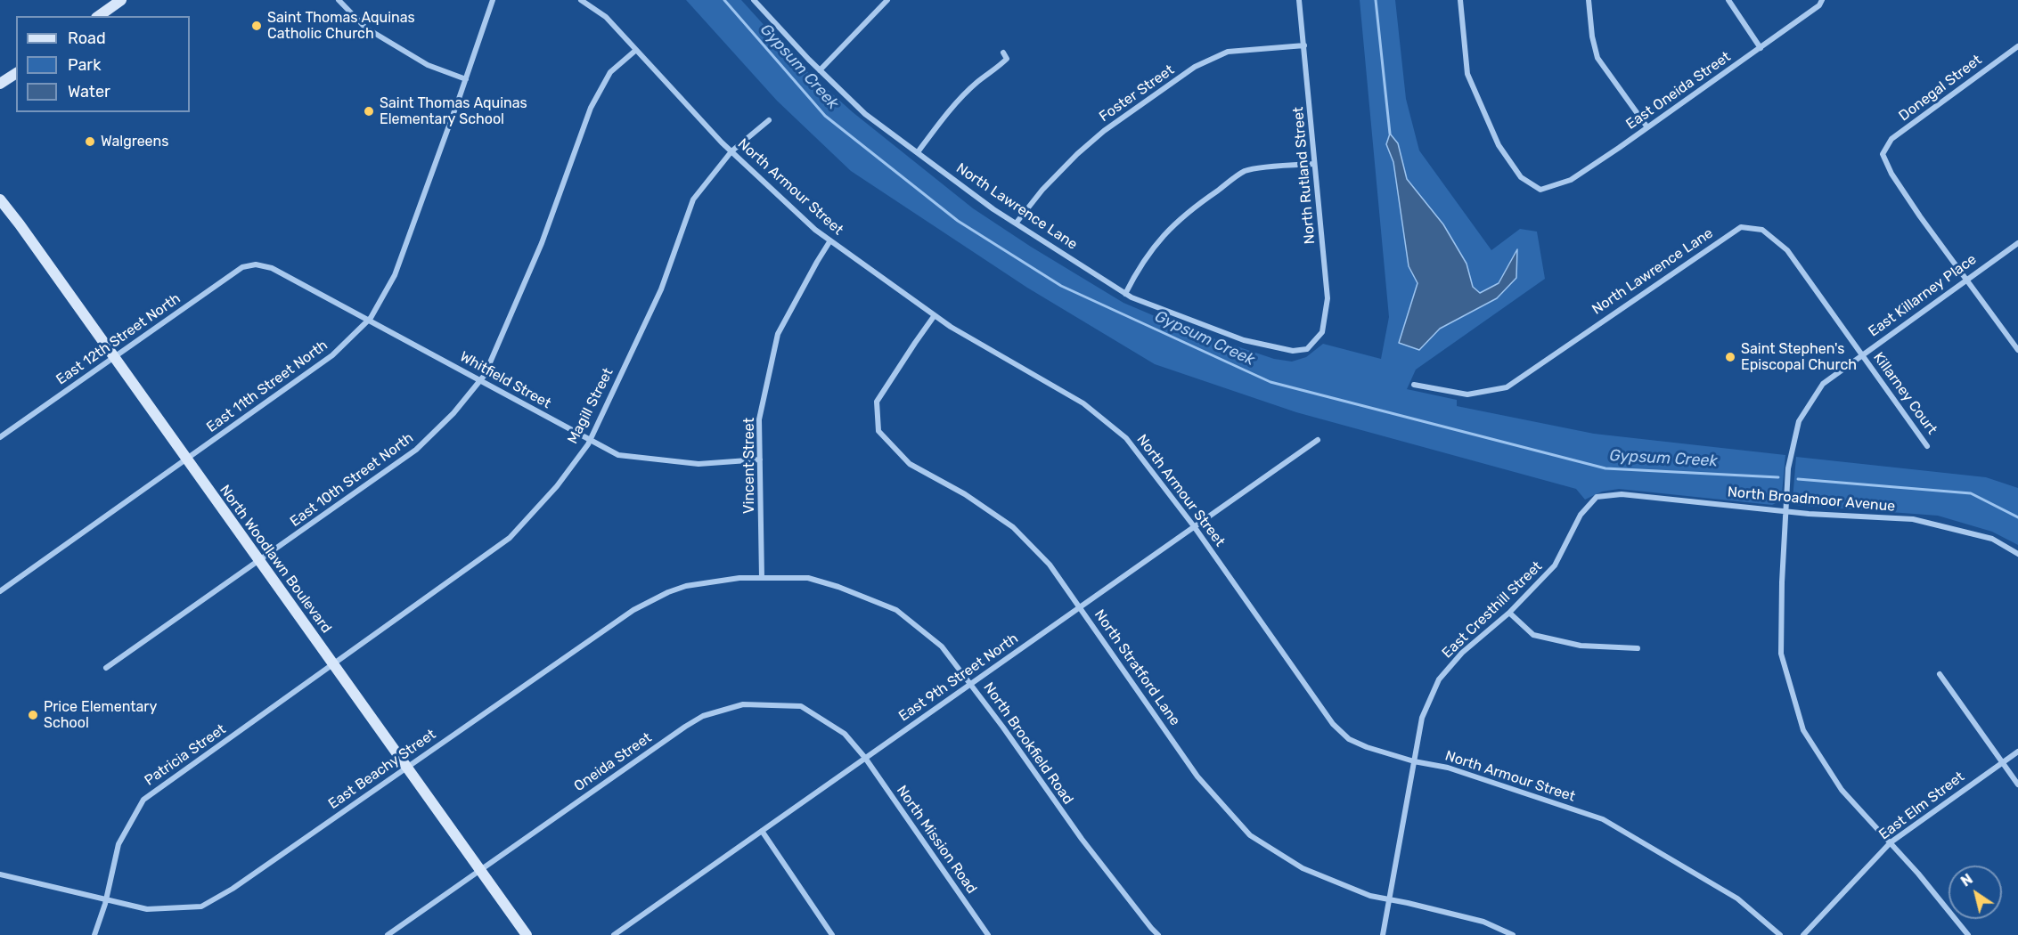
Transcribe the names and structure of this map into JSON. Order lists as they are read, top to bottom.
{
  "streets": {
    "main road": ["North Woodlawn Boulevard"],
    "street": [
      "Donegal Street",
      "East Oneida Street",
      "Foster Street",
      "North Rutland Street",
      "North Armour Street",
      "North Lawrence Lane",
      "East Killarney Place",
      "East 12th Street North",
      "Whitfield Street",
      "East 11th Street North",
      "Killarney Court",
      "Magill Street",
      "Vincent Street",
      "East 10th Street North",
      "North Broadmoor Avenue",
      "East Cresthill Street",
      "North Stratford Lane",
      "East 9th Street North",
      "North Brookfield Road",
      "Patricia Street",
      "Oneida Street",
      "East Beachy Street",
      "East Elm Street",
      "North Mission Road"
    ]
  },
  "crossings": [
    ["Donegal Street", "East Killarney Place"],
    ["Foster Street", "North Rutland Street"],
    ["Foster Street", "North Lawrence Lane"],
    ["North Rutland Street", "North Lawrence Lane"],
    ["North Armour Street", "Magill Street"],
    ["North Armour Street", "Vincent Street"],
    ["North Armour Street", "East 10th Street North"],
    ["North Armour Street", "East Cresthill Street"],
    ["North Armour Street", "North Stratford Lane"],
    ["North Armour Street", "East 9th Street North"],
    ["North Lawrence Lane", "East Killarney Place"],
    ["North Lawrence Lane", "Killarney Court"],
    ["East Killarney Place", "Killarney Court"],
    ["East Killarney Place", "North Broadmoor Avenue"],
    ["East 12th Street North", "Whitfield Street"],
    ["East 12th Street North", "North Woodlawn Boulevard"],
    ["Whitfield Street", "East 11th Street North"],
    ["Whitfield Street", "Magill Street"],
    ["Whitfield Street", "Vincent Street"],
    ["Whitfield Street", "East 10th Street North"],
    ["East 11th Street North", "North Woodlawn Boulevard"],
    ["Magill Street", "North Woodlawn Boulevard"],
    ["Magill Street", "Patricia Street"],
    ["Vincent Street", "North Brookfield Road"],
    ["Vincent Street", "East Beachy Street"],
    ["East 10th Street North", "North Woodlawn Boulevard"],
    ["North Broadmoor Avenue", "East Cresthill Street"],
    ["North Woodlawn Boulevard", "Patricia Street"],
    ["North Woodlawn Boulevard", "Oneida Street"],
    ["North Woodlawn Boulevard", "East Beachy Street"],
    ["East Cresthill Street", "North Stratford Lane"],
    ["North Stratford Lane", "East 9th Street North"],
    ["East 9th Street North", "North Brookfield Road"],
    ["East 9th Street North", "Oneida Street"],
    ["East 9th Street North", "North Mission Road"],
    ["North Brookfield Road", "East Beachy Street"],
    ["Patricia Street", "East Beachy Street"],
    ["Oneida Street", "North Mission Road"]
  ],
  "water": ["Gypsum Creek"],
  "places": [
    "Saint Thomas Aquinas Catholic Church",
    "Saint Thomas Aquinas Elementary School",
    "Walgreens",
    "Saint Stephen's Episcopal Church",
    "Price Elementary School"
  ],
  "legend": ["Road", "Park", "Water"],
  "north": "top left"
}
